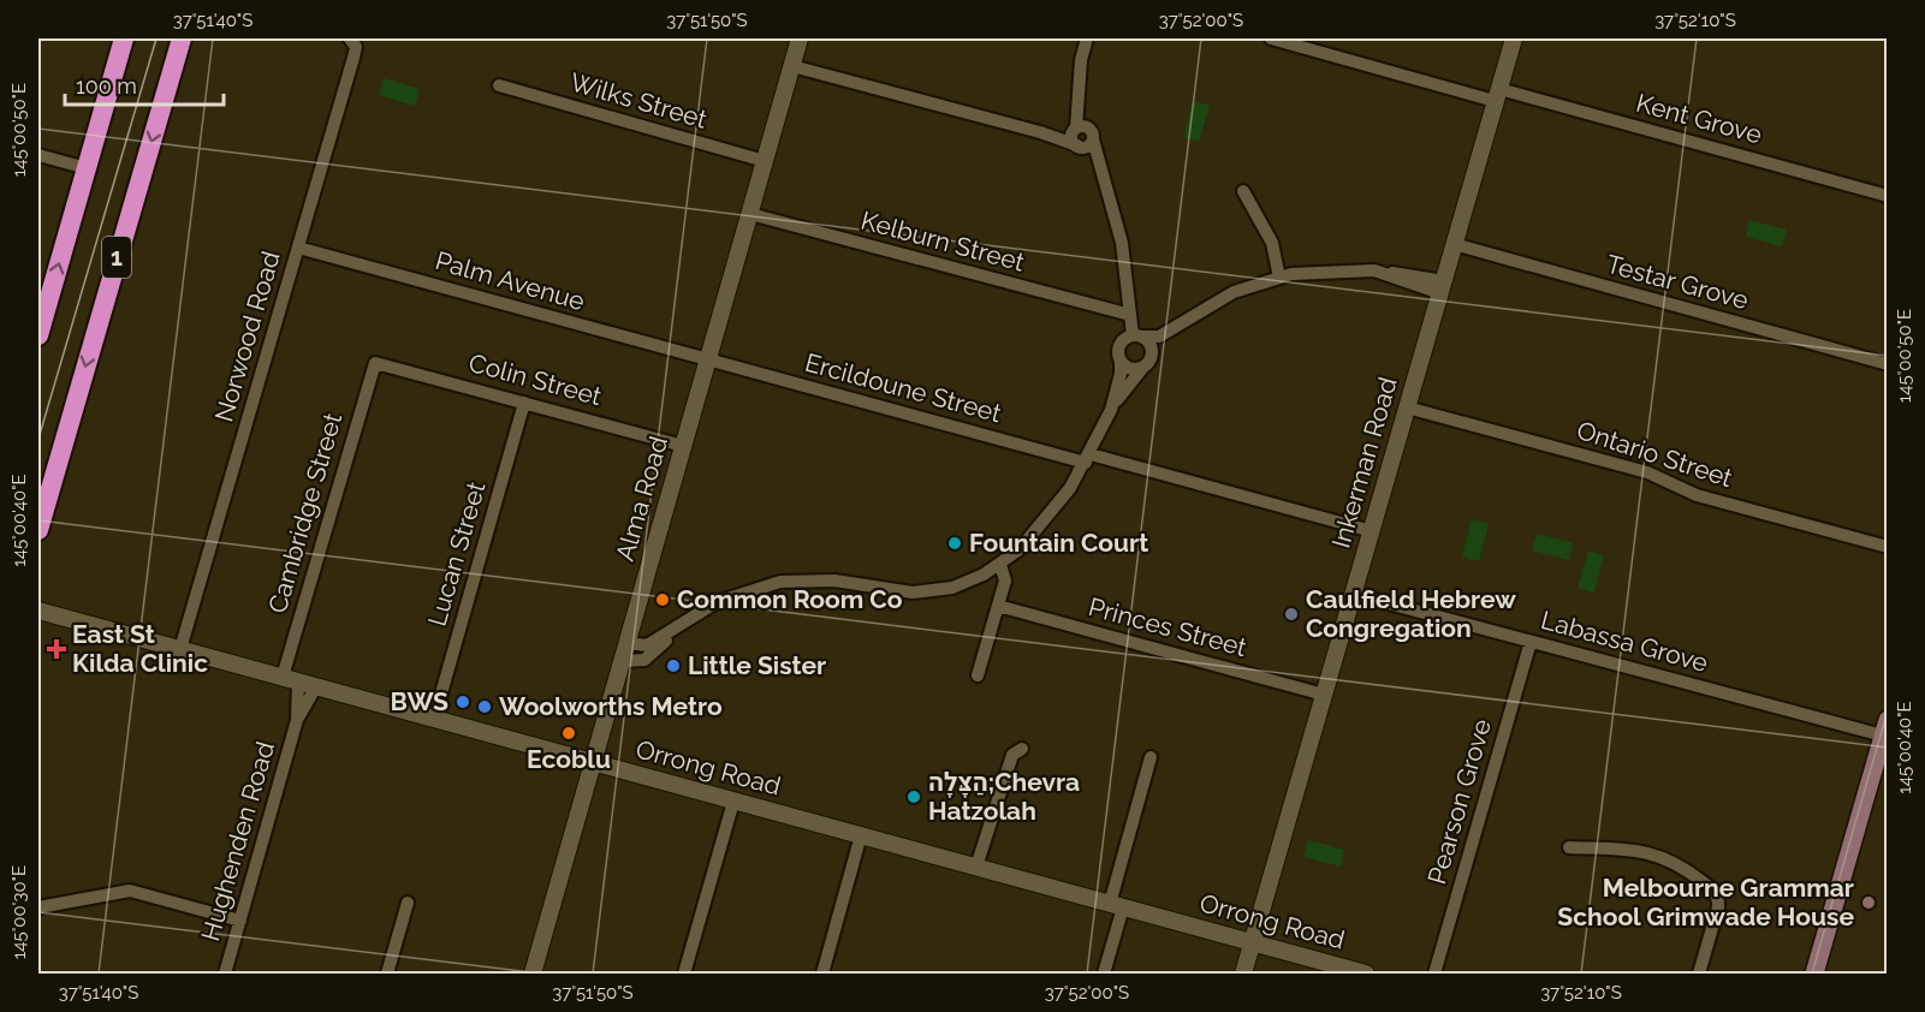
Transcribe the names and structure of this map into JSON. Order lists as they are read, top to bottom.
{
  "streets": {
    "highway": ["1"],
    "street": [
      "Wilks Street",
      "Kent Grove",
      "Kelburn Street",
      "Palm Avenue",
      "Testar Grove",
      "Norwood Road",
      "Colin Street",
      "Ercildoune Street",
      "Ontario Street",
      "Inkerman Road",
      "Alma Road",
      "Cambridge Street",
      "Lucan Street",
      "Princes Street",
      "Labassa Grove",
      "Orrong Road",
      "Pearson Grove",
      "Hughenden Road"
    ]
  },
  "crossings": [
    ["Wilks Street", "Alma Road"],
    ["Kent Grove", "Inkerman Road"],
    ["Kelburn Street", "Alma Road"],
    ["Palm Avenue", "Norwood Road"],
    ["Palm Avenue", "Ercildoune Street"],
    ["Palm Avenue", "Alma Road"],
    ["Testar Grove", "Inkerman Road"],
    ["Norwood Road", "Orrong Road"],
    ["Colin Street", "Alma Road"],
    ["Colin Street", "Cambridge Street"],
    ["Colin Street", "Lucan Street"],
    ["Ercildoune Street", "Inkerman Road"],
    ["Ercildoune Street", "Alma Road"],
    ["Ontario Street", "Inkerman Road"],
    ["Inkerman Road", "Princes Street"],
    ["Inkerman Road", "Labassa Grove"],
    ["Inkerman Road", "Orrong Road"],
    ["Alma Road", "Orrong Road"],
    ["Cambridge Street", "Orrong Road"],
    ["Cambridge Street", "Hughenden Road"],
    ["Lucan Street", "Orrong Road"],
    ["Labassa Grove", "Pearson Grove"],
    ["Orrong Road", "Hughenden Road"]
  ],
  "places": {
    "other": [
      "Fountain Court",
      "Common Room Co",
      "Caulfield Hebrew Congregation",
      "Little Sister",
      "BWS",
      "Woolworths Metro",
      "Ecoblu",
      "הַצָּלָה;Chevra Hatzolah",
      "Melbourne Grammar School Grimwade House"
    ],
    "health": ["East St Kilda Clinic"]
  },
  "scale_bar": "100 m",
  "coordinates": [
    "37°51'40\"S",
    "37°51'50\"S",
    "37°52'00\"S",
    "37°52'10\"S",
    "145°00'50\"E",
    "145°00'40\"E",
    "145°00'30\"E"
  ]
}
